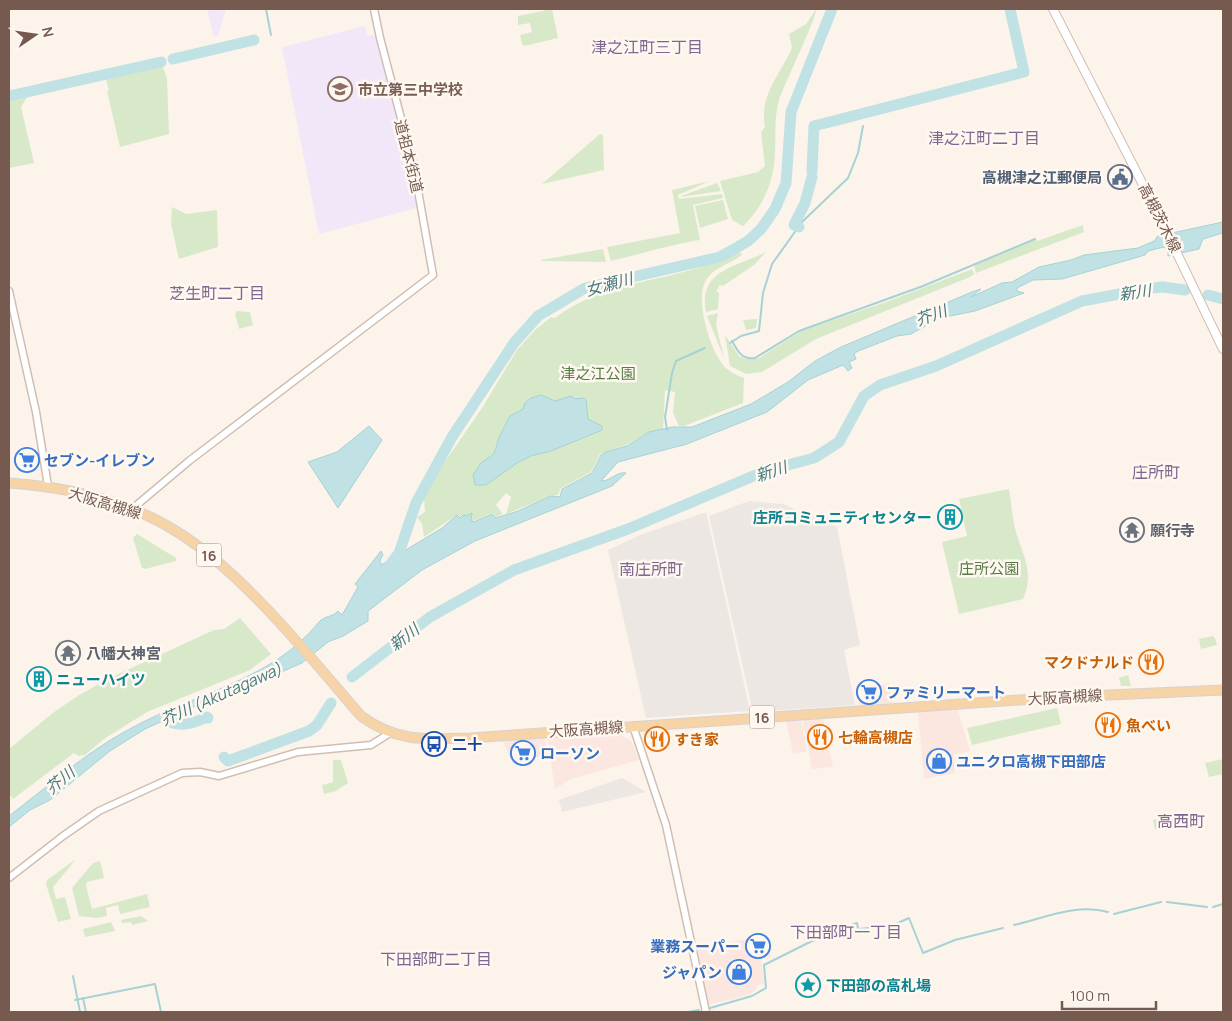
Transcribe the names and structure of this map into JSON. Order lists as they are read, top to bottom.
{
  "streets": {
    "main road": ["高槻茨木線", "大阪高槻線", "16"],
    "street": ["道祖本街道"]
  },
  "crossings": [
    ["道祖本街道", "大阪高槻線"]
  ],
  "districts": [
    "津之江町三丁目",
    "津之江町二丁目",
    "芝生町二丁目",
    "庄所町",
    "南庄所町",
    "高西町",
    "下田部町一丁目",
    "下田部町二丁目"
  ],
  "water": [
    "女瀬川",
    "新川",
    "芥川",
    "芥川 (Akutagawa)"
  ],
  "parks": ["津之江公園", "庄所公園"],
  "places": {
    "school or university": ["市立第三中学校"],
    "public building": ["高槻津之江郵便局"],
    "supermarket": [
      "セブン-イレブン",
      "ファミリーマート",
      "ローソン",
      "業務スーパー"
    ],
    "building": ["庄所コミュニティセンター", "ニューハイツ"],
    "temple": ["願行寺", "八幡大神宮"],
    "restaurant": [
      "マクドナルド",
      "魚べい",
      "七輪高槻店",
      "すき家"
    ],
    "bus stop": ["二十"],
    "shop": ["ユニクロ高槻下田部店", "ジャパン"],
    "place": ["下田部の高札場"]
  },
  "scale_bar": "100 m",
  "north": "right"
}
